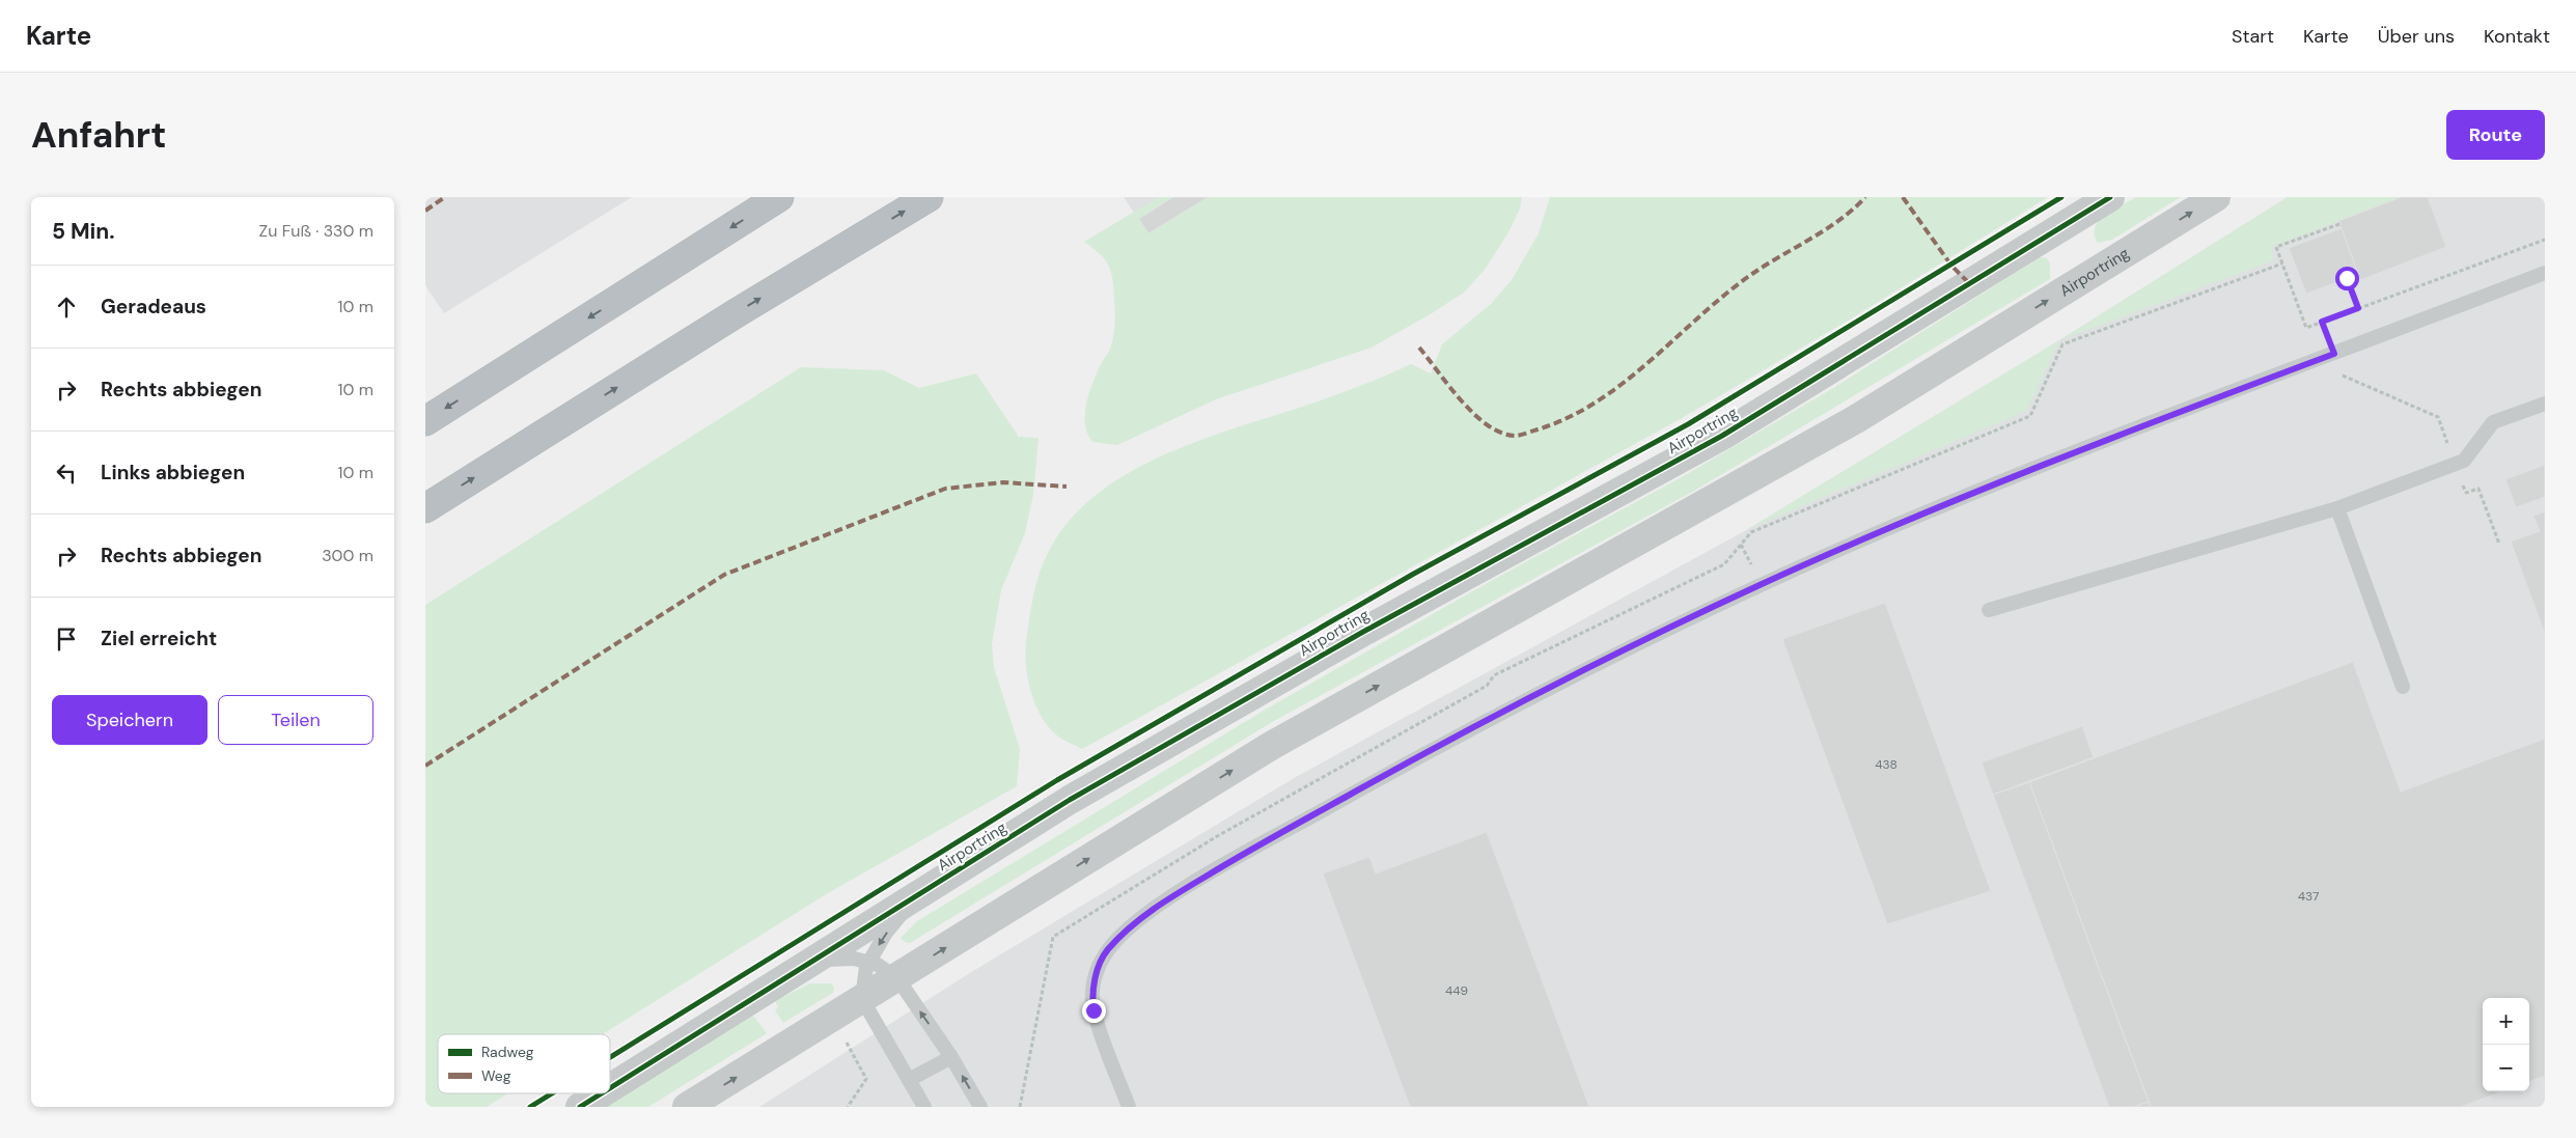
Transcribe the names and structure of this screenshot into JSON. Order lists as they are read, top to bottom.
{
  "streets": {
    "street": ["Airportring"]
  },
  "house_numbers": ["438", "437", "449"],
  "legend": ["Radweg", "Weg"],
  "page": {
    "header": "Karte",
    "nav": [
      "Start",
      "Karte",
      "Über uns",
      "Kontakt"
    ],
    "buttons": [
      "Route",
      ["Speichern", "Teilen"]
    ],
    "title": "Anfahrt",
    "heading": ["5 Min.", "Zu Fuß · 330 m"],
    "list": [
      ["Geradeaus", "10 m"],
      ["Rechts abbiegen", "10 m"],
      ["Links abbiegen", "10 m"],
      ["Rechts abbiegen", "300 m"],
      "Ziel erreicht"
    ],
    "map_buttons": ["+", "−"]
  }
}
